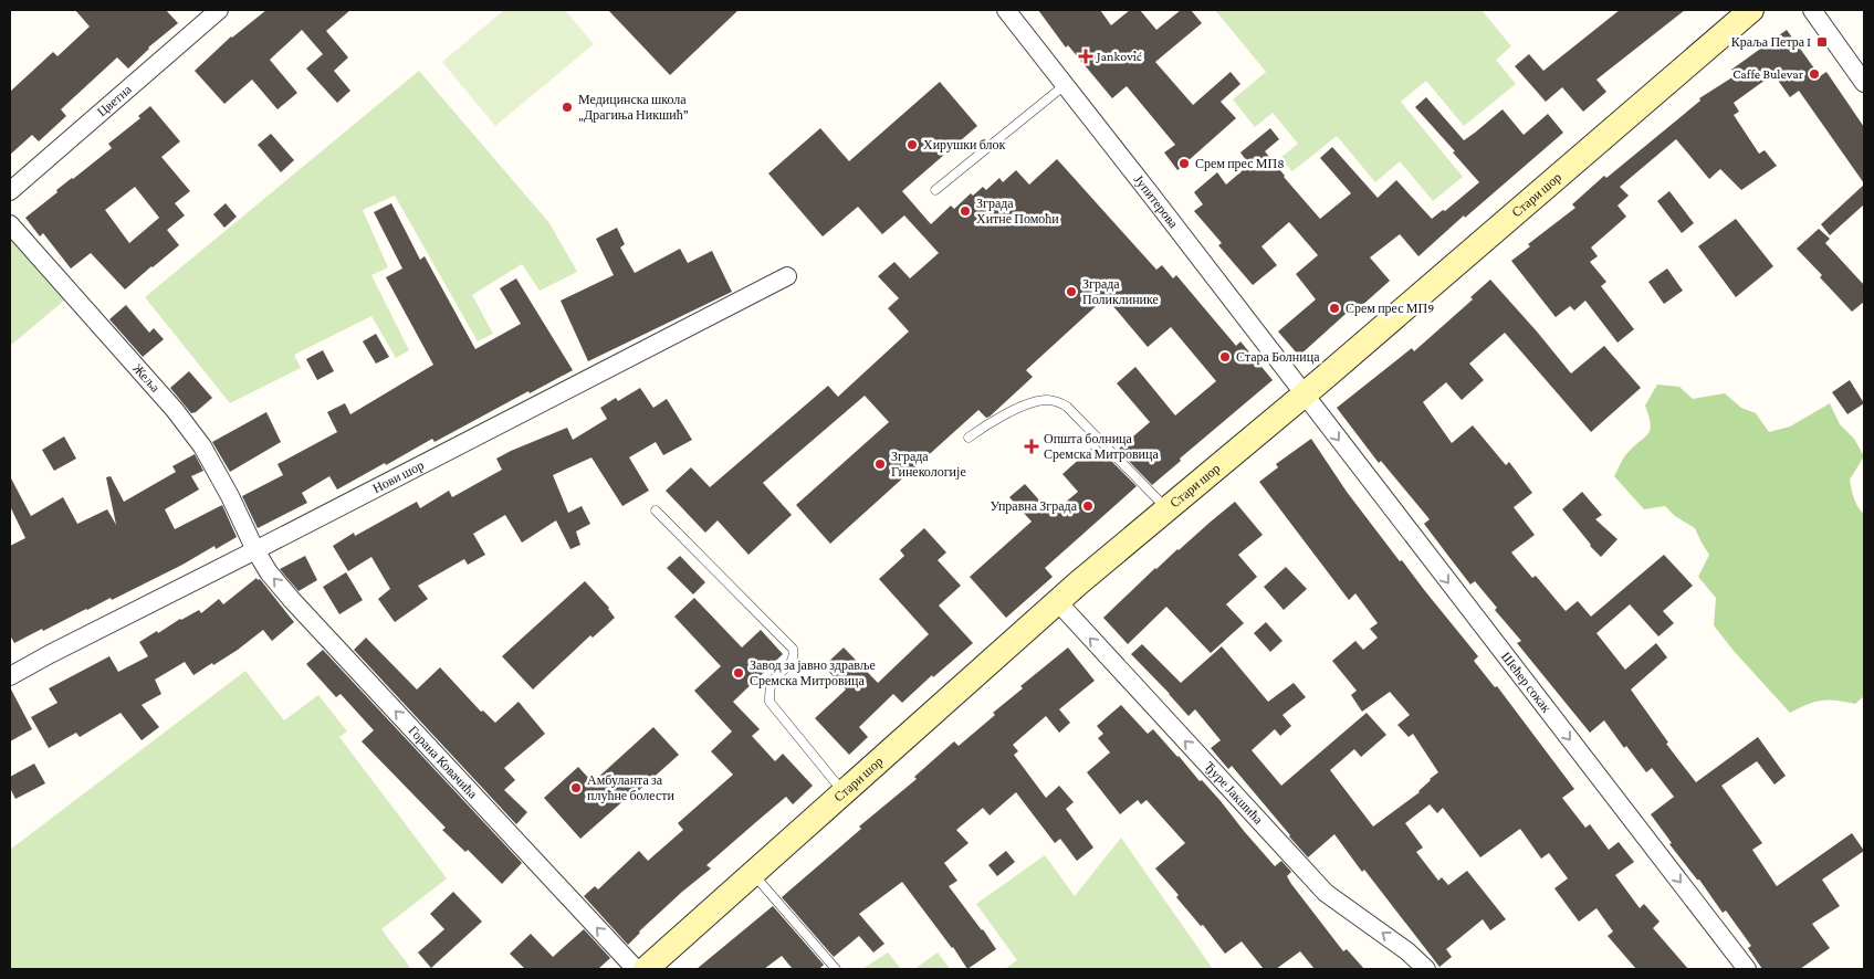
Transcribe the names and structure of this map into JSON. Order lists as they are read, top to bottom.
{
  "streets": {
    "main road": ["Стари шор"],
    "street": [
      "Цветна",
      "Јупитерова",
      "Жеља",
      "Нови шор",
      "Шећер сокак",
      "Горана Ковачића",
      "Ђуре Јакшића"
    ]
  },
  "crossings": [
    ["Стари шор", "Јупитерова"],
    ["Стари шор", "Шећер сокак"],
    ["Стари шор", "Ђуре Јакшића"],
    ["Јупитерова", "Шећер сокак"],
    ["Жеља", "Нови шор"],
    ["Жеља", "Горана Ковачића"],
    ["Нови шор", "Горана Ковачића"]
  ],
  "one_way": ["Шећер сокак", "Горана Ковачића", "Ђуре Јакшића"],
  "places": {
    "transit": ["Краља Петра I"],
    "health": ["Janković", "Општа болница Сремска Митровица"],
    "other": [
      "Caffe Bulevar",
      "Медицинска школа „Драгиња Никшић”",
      "Хирушки блок",
      "Срем прес МП8",
      "Зграда Хитне Помоћи",
      "Зграда Поликлинике",
      "Срем прес МП9",
      "Стара Болница",
      "Зграда Гинекологије",
      "Управна Зграда",
      "Завод за јавно здравље Сремска Митровица",
      "Амбуланта за плућне болести"
    ]
  }
}
